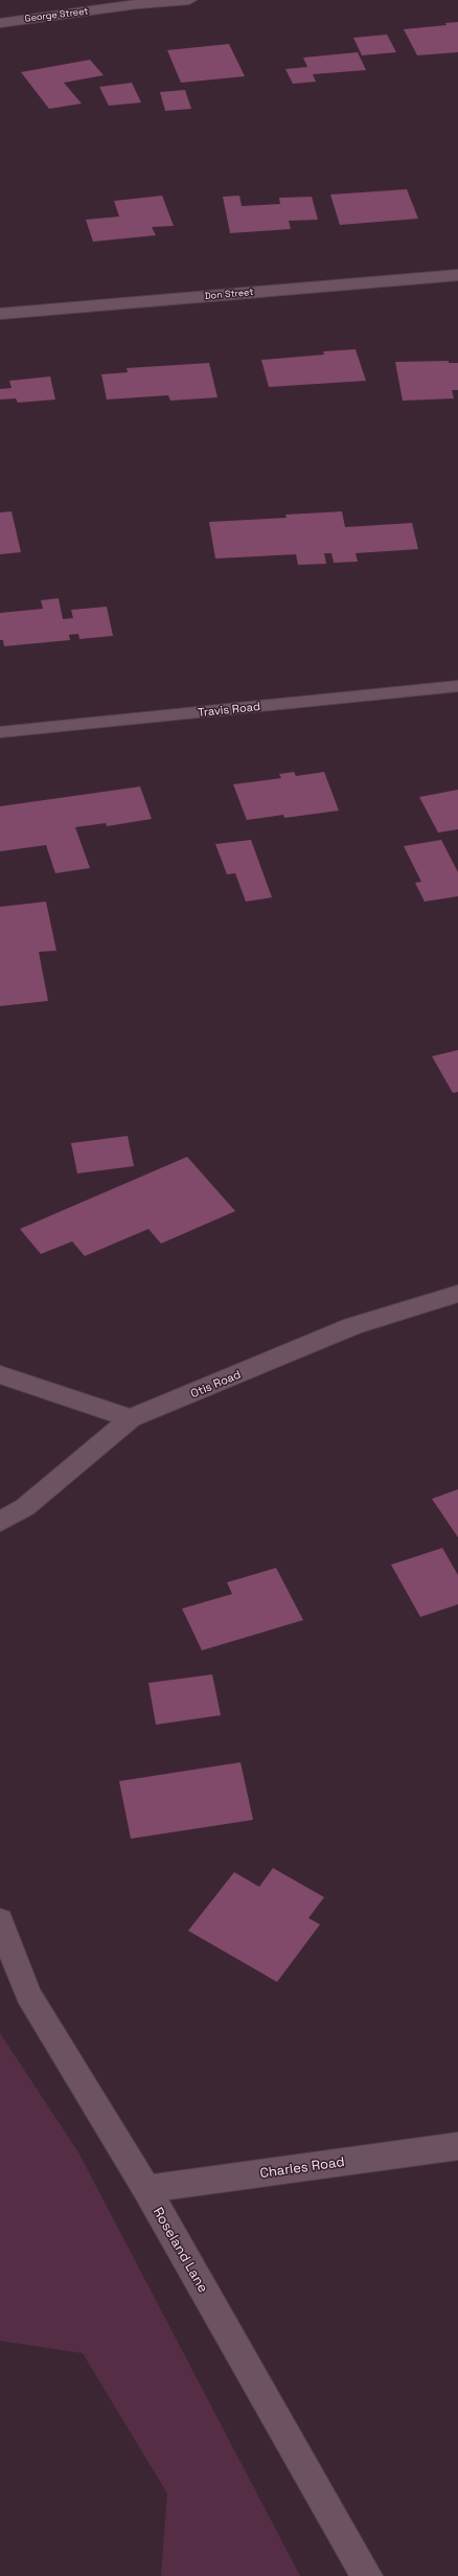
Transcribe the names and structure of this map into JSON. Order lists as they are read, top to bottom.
{
  "streets": {
    "street": [
      "George Street",
      "Don Street",
      "Travis Road",
      "Otis Road",
      "Charles Road",
      "Roseland Lane"
    ]
  },
  "crossings": [
    ["Charles Road", "Roseland Lane"]
  ]
}
